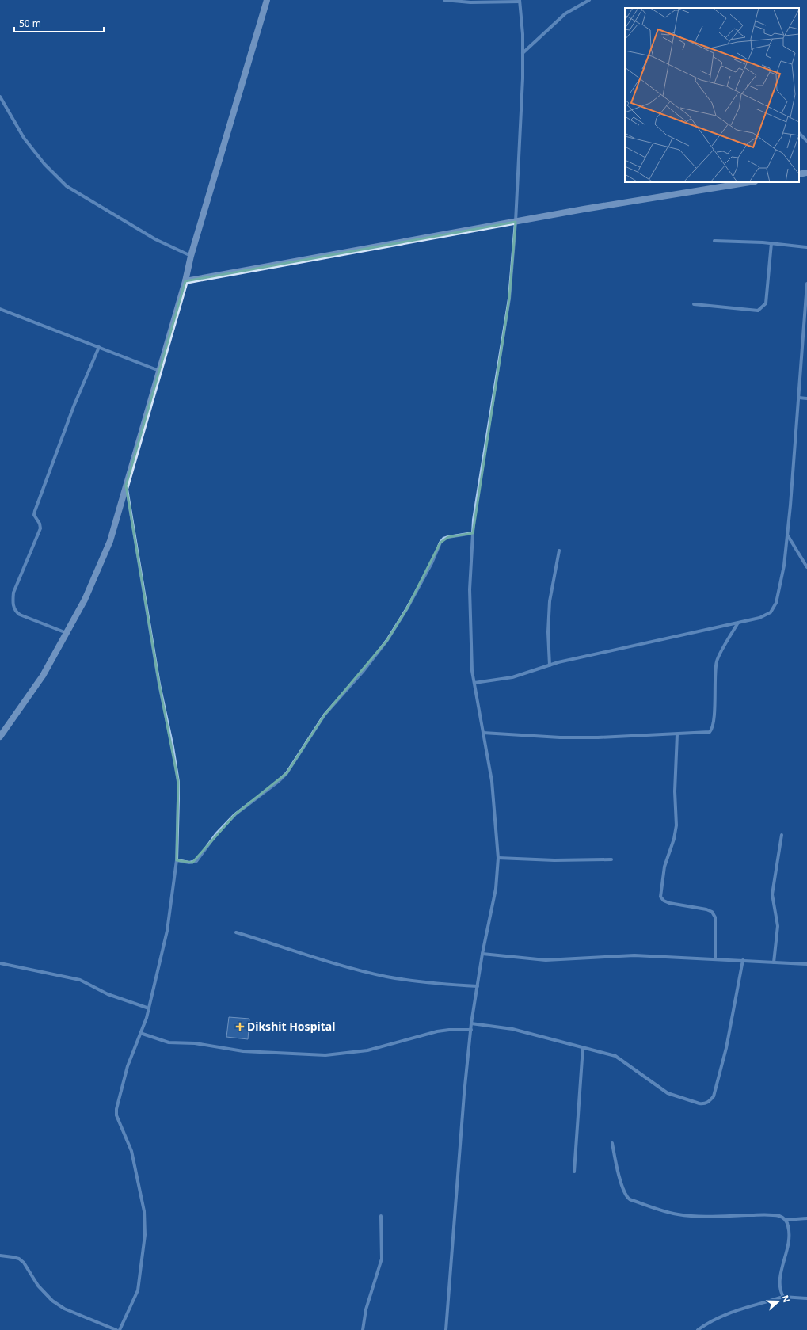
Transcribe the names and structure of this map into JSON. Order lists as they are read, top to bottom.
{
  "places": {
    "health": ["Dikshit Hospital"]
  },
  "scale_bar": "50 m",
  "north": "right"
}
